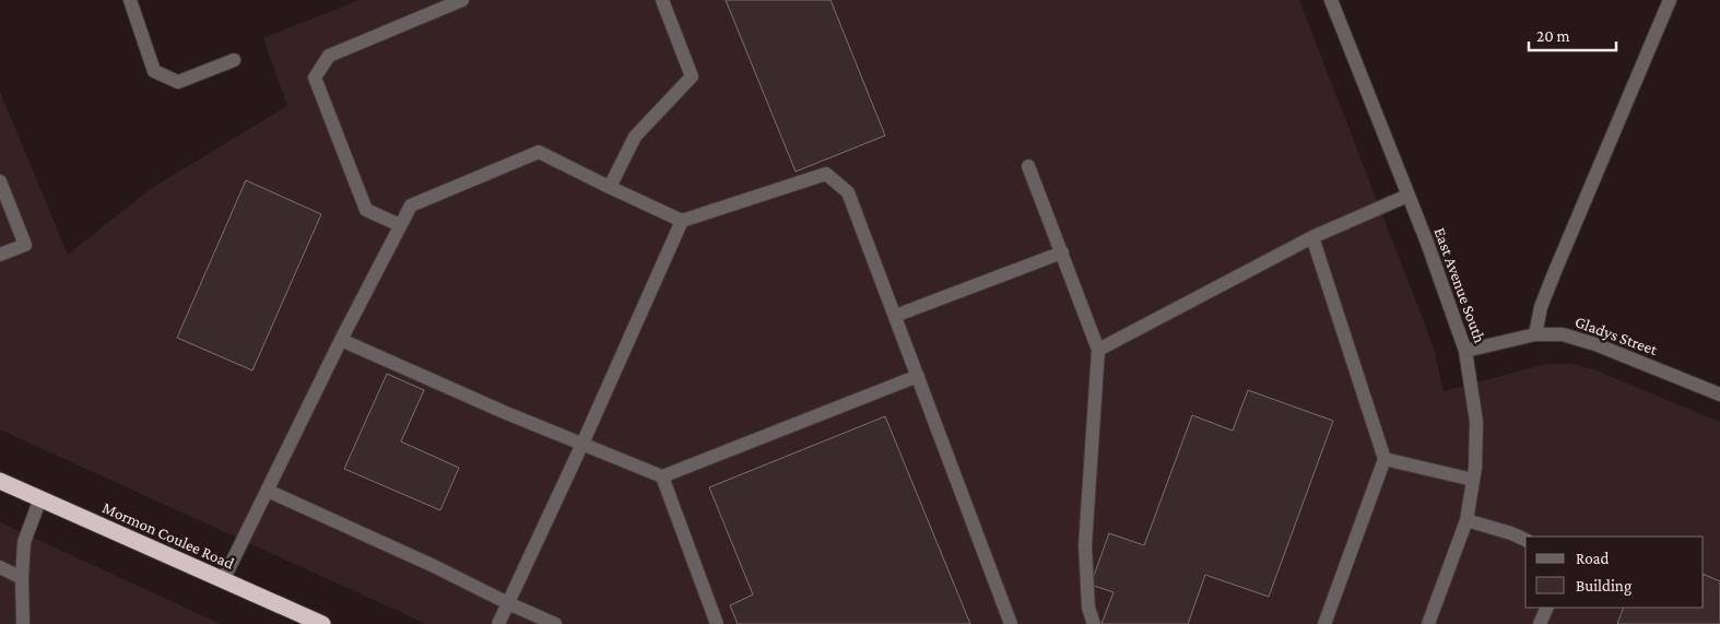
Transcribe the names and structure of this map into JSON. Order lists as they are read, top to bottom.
{
  "streets": {
    "highway": ["Mormon Coulee Road"],
    "street": ["East Avenue South", "Gladys Street"]
  },
  "crossings": [
    ["East Avenue South", "Gladys Street"]
  ],
  "legend": ["Road", "Building"],
  "scale_bar": "20 m"
}
